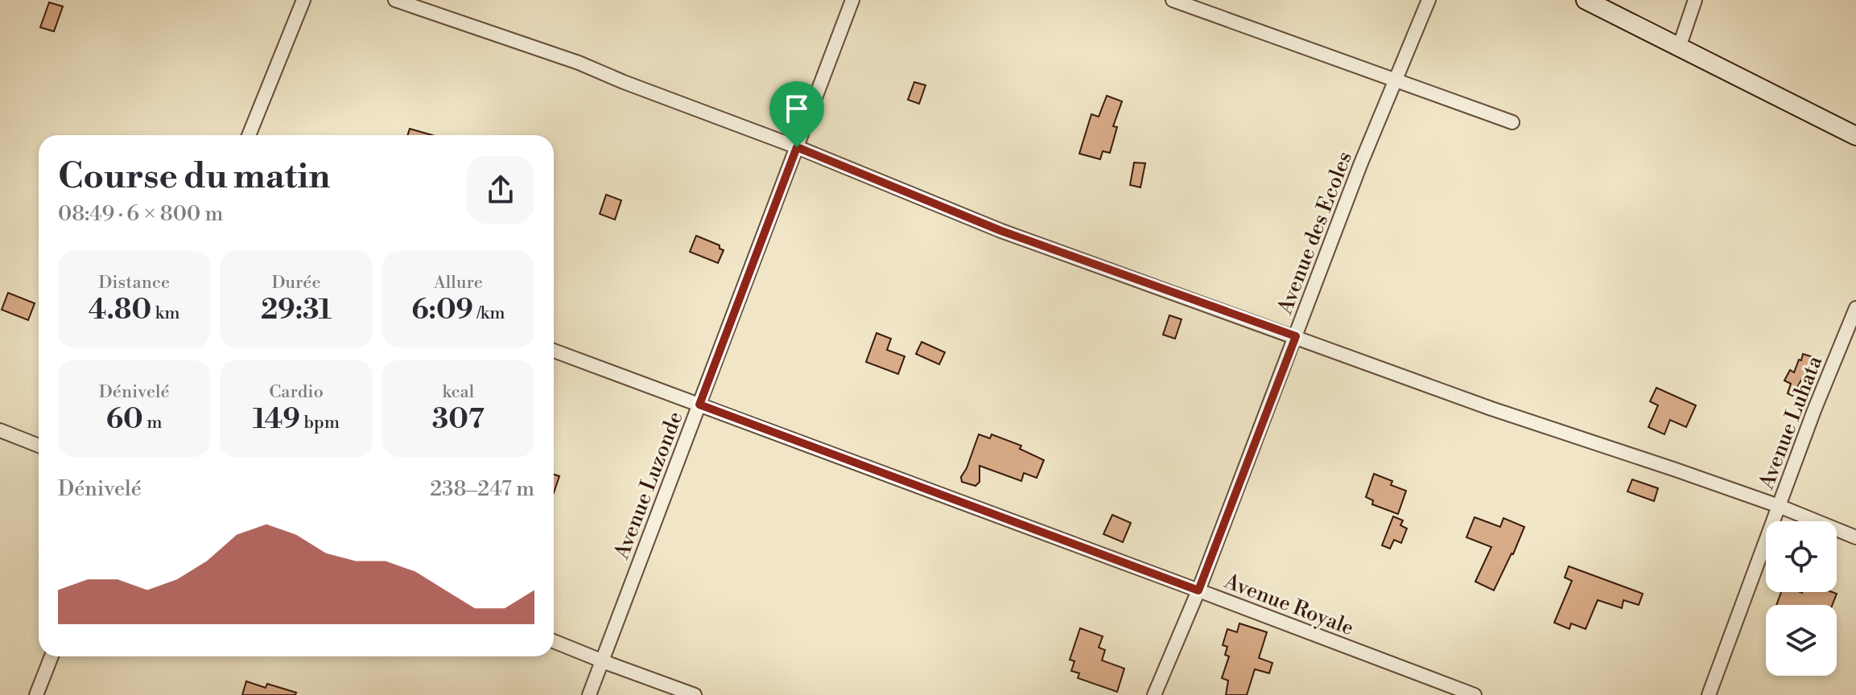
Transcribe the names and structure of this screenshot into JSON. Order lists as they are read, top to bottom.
{
  "streets": {
    "street": [
      "Avenue des Ecoles",
      "Avenue Luhata",
      "Avenue Luzonde",
      "Avenue Royale"
    ]
  },
  "crossings": [
    ["Avenue des Ecoles", "Avenue Royale"],
    ["Avenue Luzonde", "Avenue Royale"]
  ],
  "page": {
    "heading": ["Course du matin", "08:49 · 6 × 800 m"],
    "stats": [
      ["Distance", "4.80 km"],
      ["Durée", "29:31"],
      ["Allure", "6:09 /km"],
      ["Dénivelé", "60 m"],
      ["Cardio", "149 bpm"],
      ["kcal", "307"]
    ],
    "chart": ["Dénivelé", "238–247 m"]
  }
}
